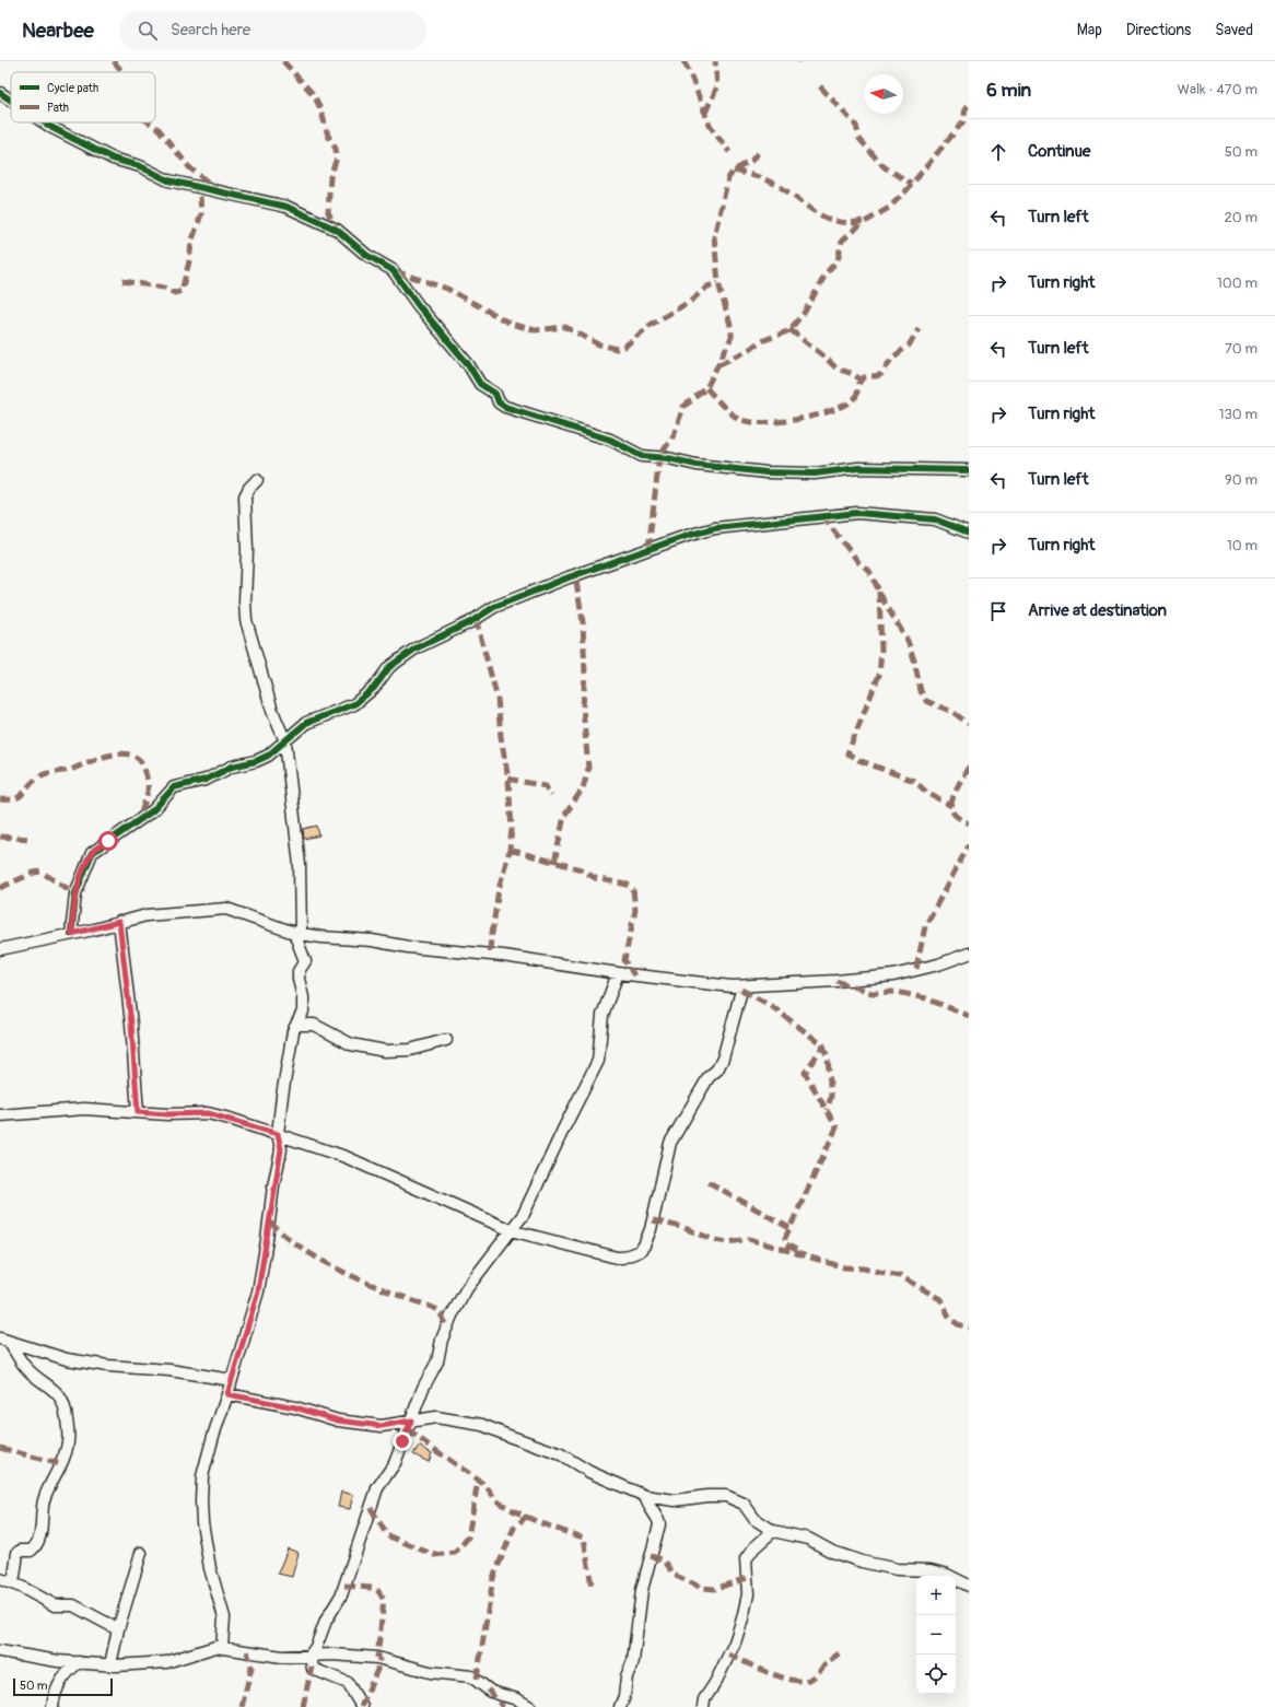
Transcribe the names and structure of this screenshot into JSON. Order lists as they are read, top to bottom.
{
  "legend": ["Cycle path", "Path"],
  "scale_bar": "50 m",
  "north": "left",
  "page": {
    "header": "Nearbee",
    "search": "Search here",
    "nav": ["Map", "Directions", "Saved"],
    "heading": ["6 min", "Walk · 470 m"],
    "list": [
      ["Continue", "50 m"],
      ["Turn left", "20 m"],
      ["Turn right", "100 m"],
      ["Turn left", "70 m"],
      ["Turn right", "130 m"],
      ["Turn left", "90 m"],
      ["Turn right", "10 m"],
      "Arrive at destination"
    ],
    "map_buttons": ["+", "−"],
    "scale": "50 m"
  }
}
